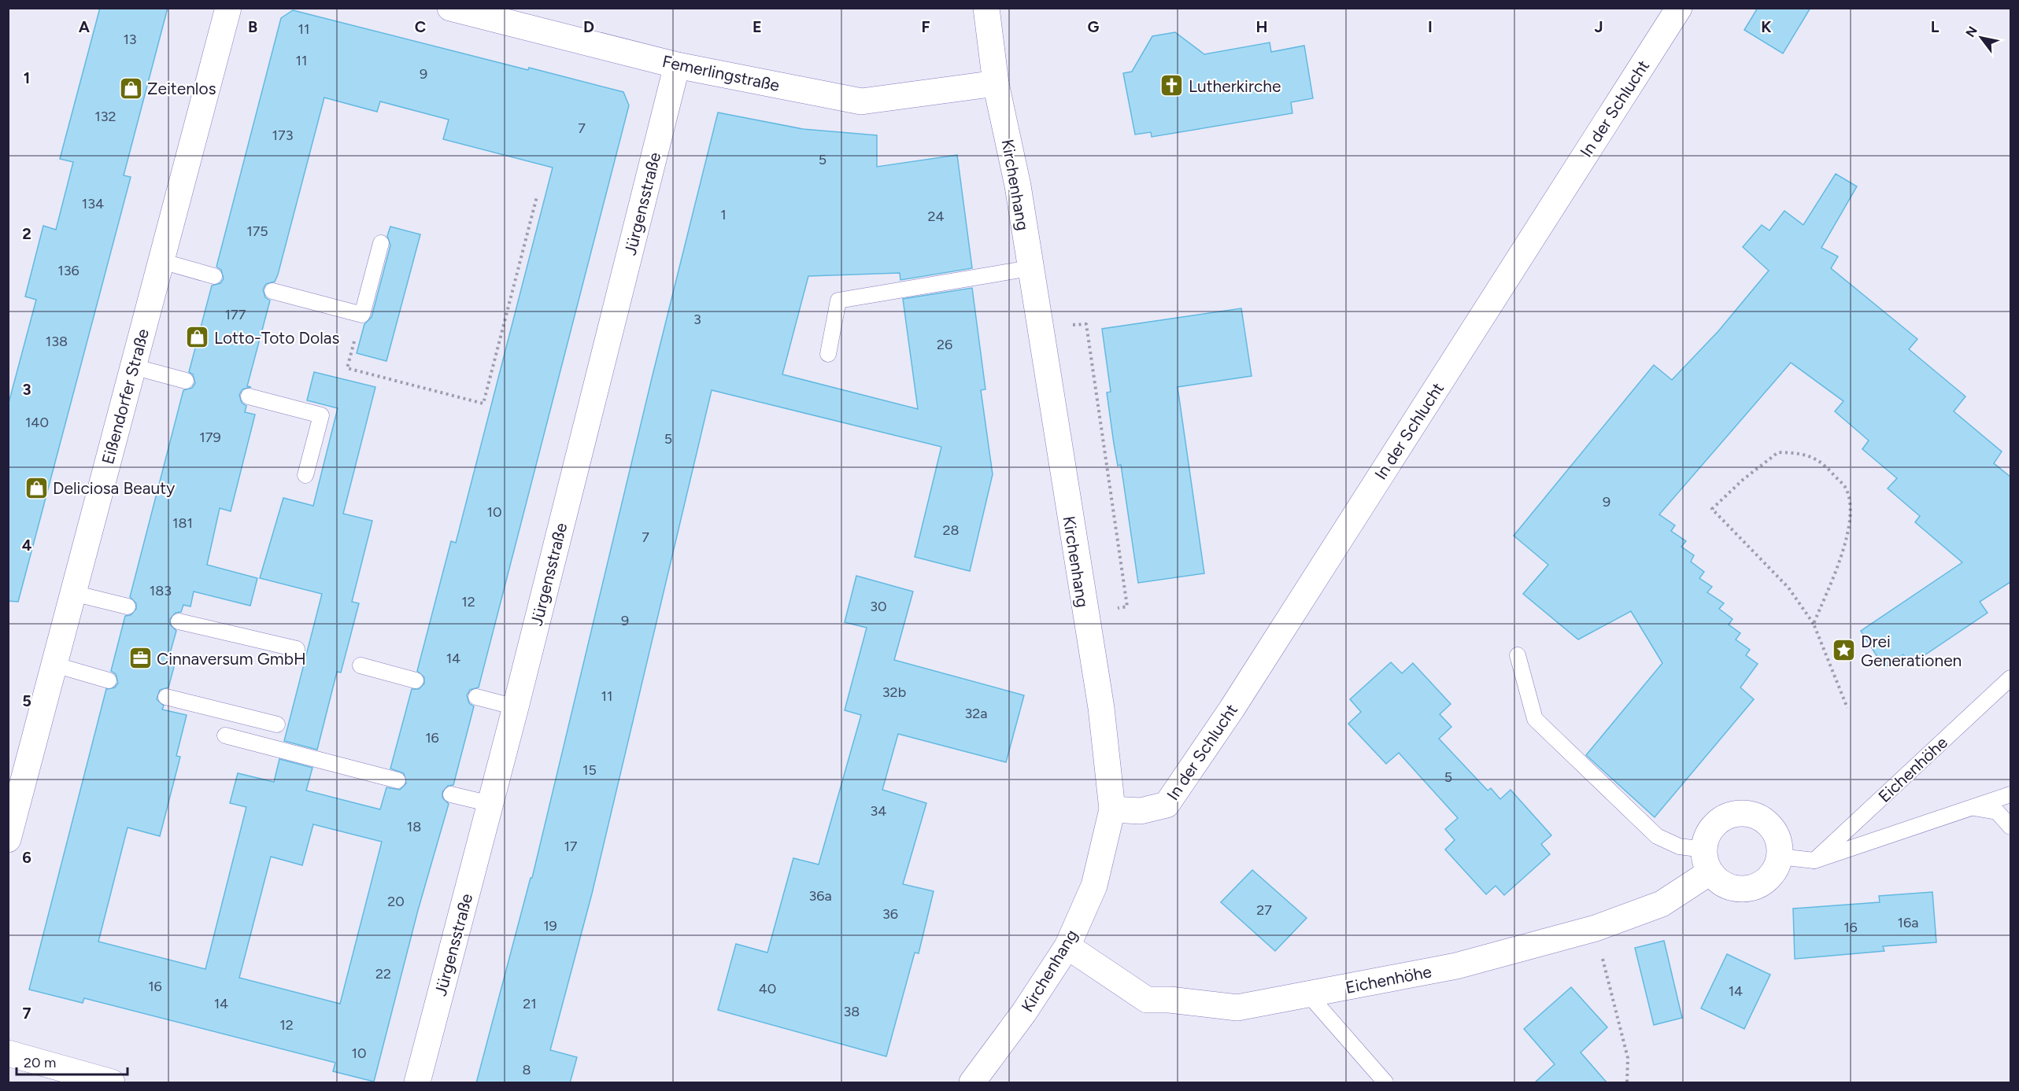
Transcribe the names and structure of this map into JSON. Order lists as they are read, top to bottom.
{
  "streets": {
    "street": [
      "Femerlingstraße",
      "In der Schlucht",
      "Kirchenhang",
      "Jürgensstraße",
      "Eißendorfer Straße",
      "Eichenhöhe"
    ]
  },
  "crossings": [
    ["Femerlingstraße", "Kirchenhang"],
    ["Femerlingstraße", "Jürgensstraße"],
    ["In der Schlucht", "Kirchenhang"],
    ["Kirchenhang", "Eichenhöhe"]
  ],
  "places": {
    "church": ["Lutherkirche"],
    "shop": ["Zeitenlos", "Lotto-Toto Dolas", "Deliciosa Beauty"],
    "place": ["Drei Generationen"],
    "office": ["Cinnaversum GmbH"]
  },
  "house_numbers": [
    "11",
    "13",
    "11",
    "9",
    "132",
    "7",
    "173",
    "5",
    "134",
    "1",
    "24",
    "175",
    "136",
    "177",
    "3",
    "138",
    "26",
    "140",
    "179",
    "5",
    "9",
    "10",
    "181",
    "28",
    "7",
    "183",
    "12",
    "30",
    "9",
    "14",
    "32b",
    "11",
    "32a",
    "16",
    "15",
    "5",
    "34",
    "18",
    "17",
    "36a",
    "20",
    "27",
    "36",
    "16a",
    "19",
    "16",
    "22",
    "16",
    "40",
    "14",
    "14",
    "21",
    "38",
    "12",
    "10",
    "8"
  ],
  "scale_bar": "20 m",
  "north": "top left",
  "grid": {
    "columns": [
      "A",
      "B",
      "C",
      "D",
      "E",
      "F",
      "G",
      "H",
      "I",
      "J",
      "K",
      "L"
    ],
    "rows": [
      "1",
      "2",
      "3",
      "4",
      "5",
      "6",
      "7"
    ]
  }
}
